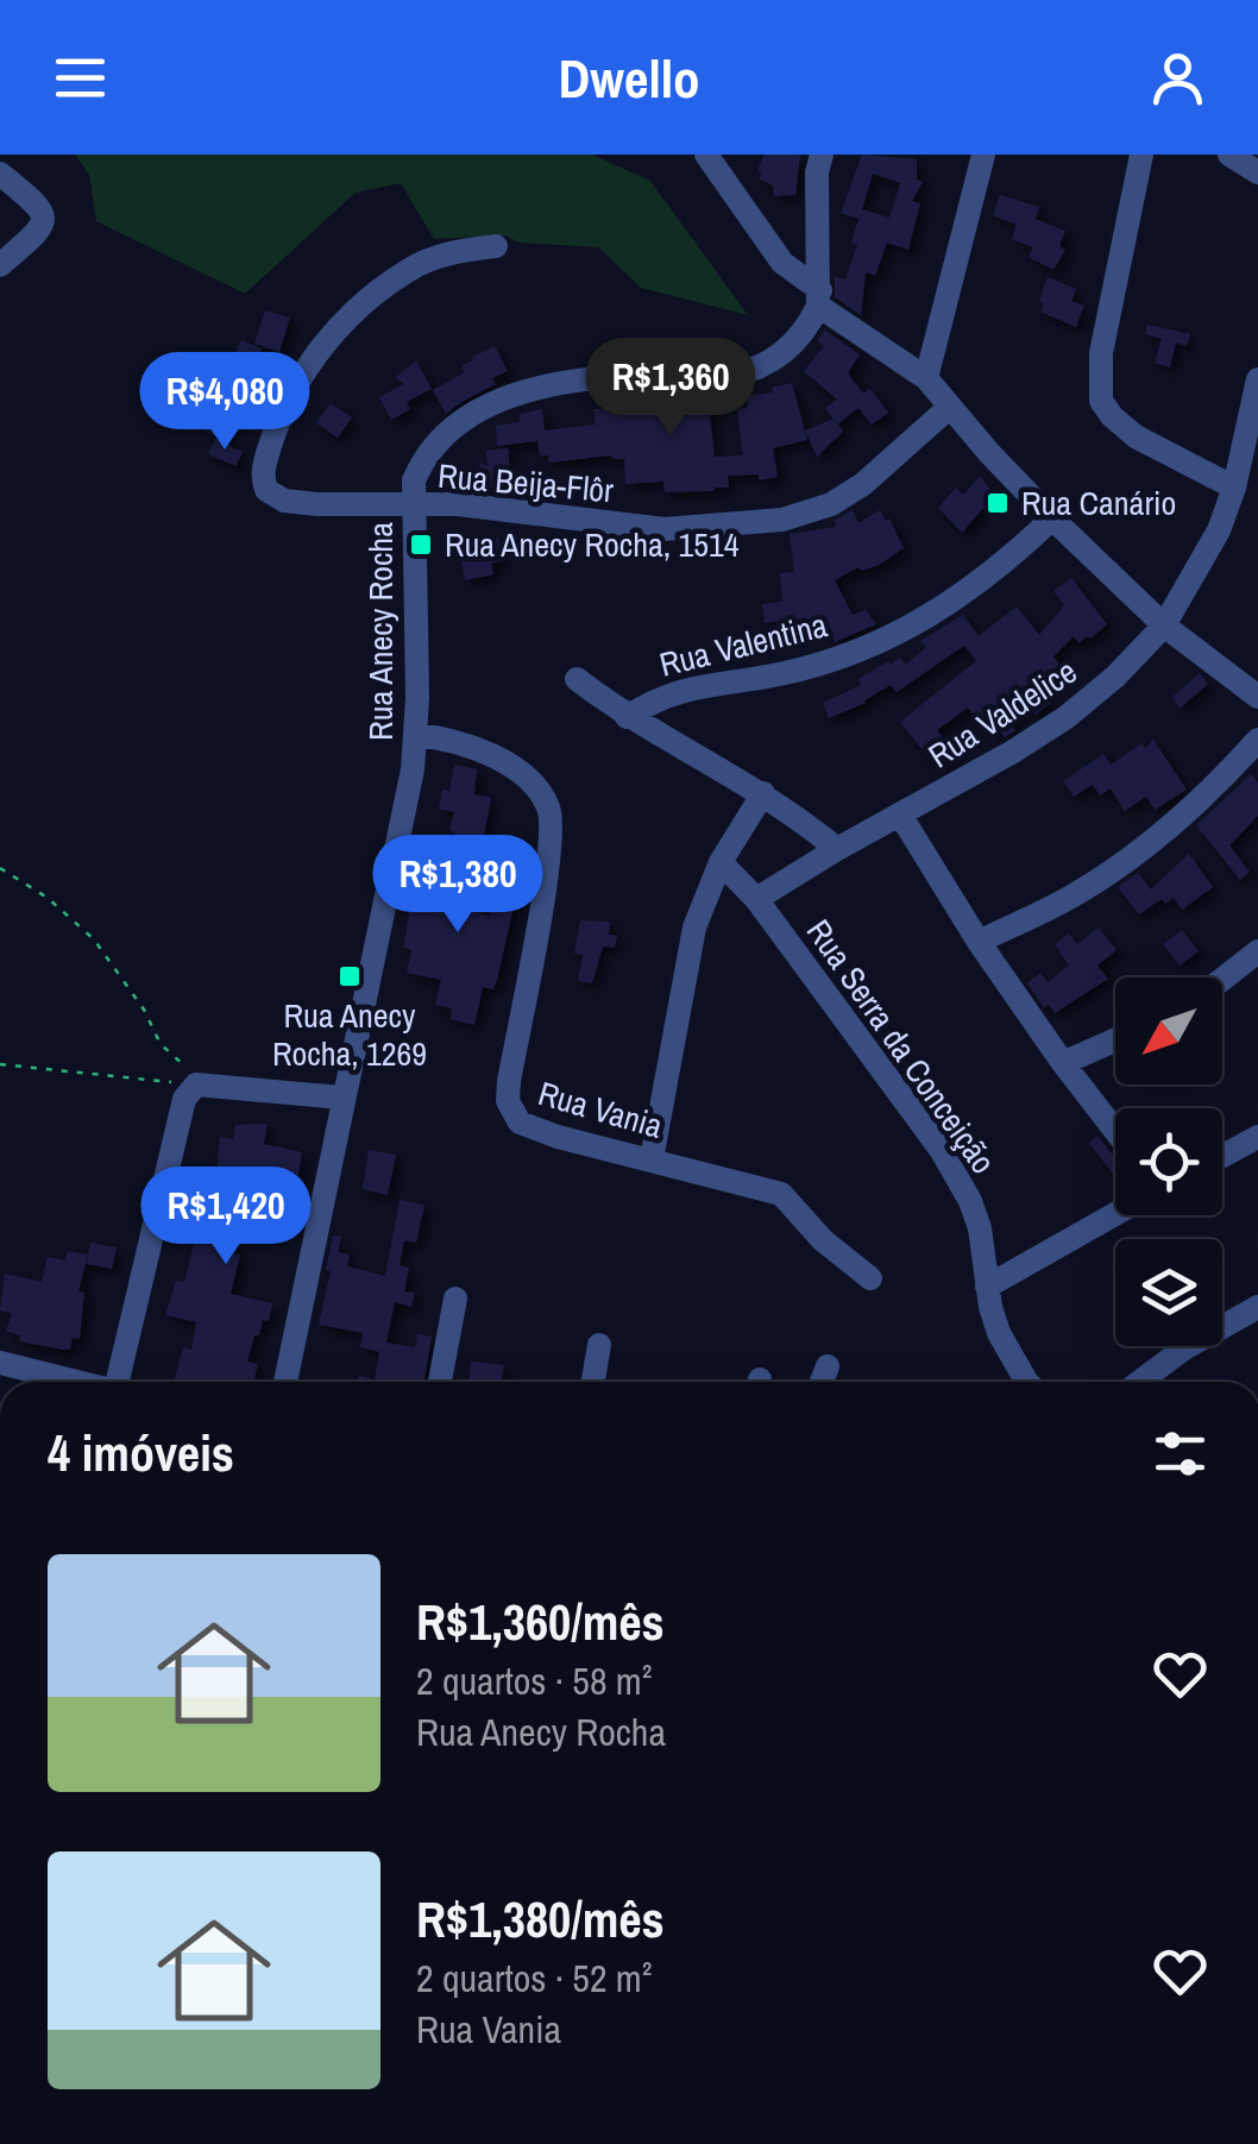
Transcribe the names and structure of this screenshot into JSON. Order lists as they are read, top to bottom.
{
  "streets": {
    "street": [
      "Rua Beija-Flôr",
      "Rua Anecy Rocha",
      "Rua Valentina",
      "Rua Valdelice",
      "Rua Serra da Conceição",
      "Rua Vania"
    ]
  },
  "crossings": [
    ["Rua Beija-Flôr", "Rua Anecy Rocha"],
    ["Rua Anecy Rocha", "Rua Vania"],
    ["Rua Valdelice", "Rua Serra da Conceição"]
  ],
  "places": {
    "transit": ["Rua Canário", "Rua Anecy Rocha, 1514", "Rua Anecy Rocha, 1269"]
  },
  "north": "bottom left",
  "page": {
    "header": "Dwello",
    "price": [
      "R$1,360",
      "R$4,080",
      "R$1,380",
      "R$1,420"
    ],
    "heading": "4 imóveis",
    "list": [
      {
        "name": "R$1,360/mês",
        "note": "2 quartos · 58 m² · Rua Anecy Rocha"
      },
      {
        "name": "R$1,380/mês",
        "note": "2 quartos · 52 m² · Rua Vania"
      }
    ]
  }
}
